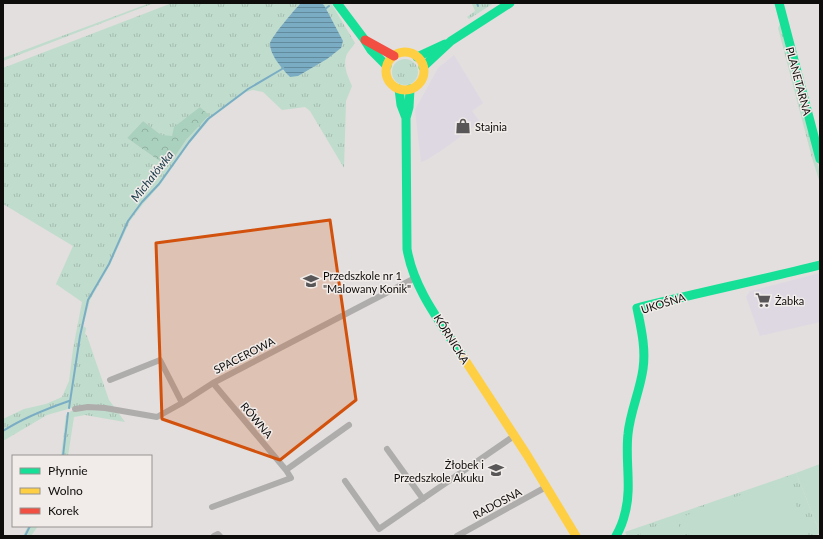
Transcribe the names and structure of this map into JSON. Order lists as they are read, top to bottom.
{
  "streets": {
    "street": [
      "PLANETARNA",
      "UKOŚNA",
      "KÓRNICKA",
      "SPACEROWA",
      "RÓWNA",
      "RADOSNA"
    ]
  },
  "crossings": [
    ["KÓRNICKA", "SPACEROWA"],
    ["KÓRNICKA", "RADOSNA"],
    ["SPACEROWA", "RÓWNA"]
  ],
  "water": ["Michałówka"],
  "places": {
    "shop": ["Stajnia"],
    "school or university": ["Przedszkole nr 1 \"Malowany Konik\"", "Żłobek i Przedszkole Akuku"],
    "supermarket": ["Żabka"]
  },
  "legend": ["Płynnie", "Wolno", "Korek"]
}
